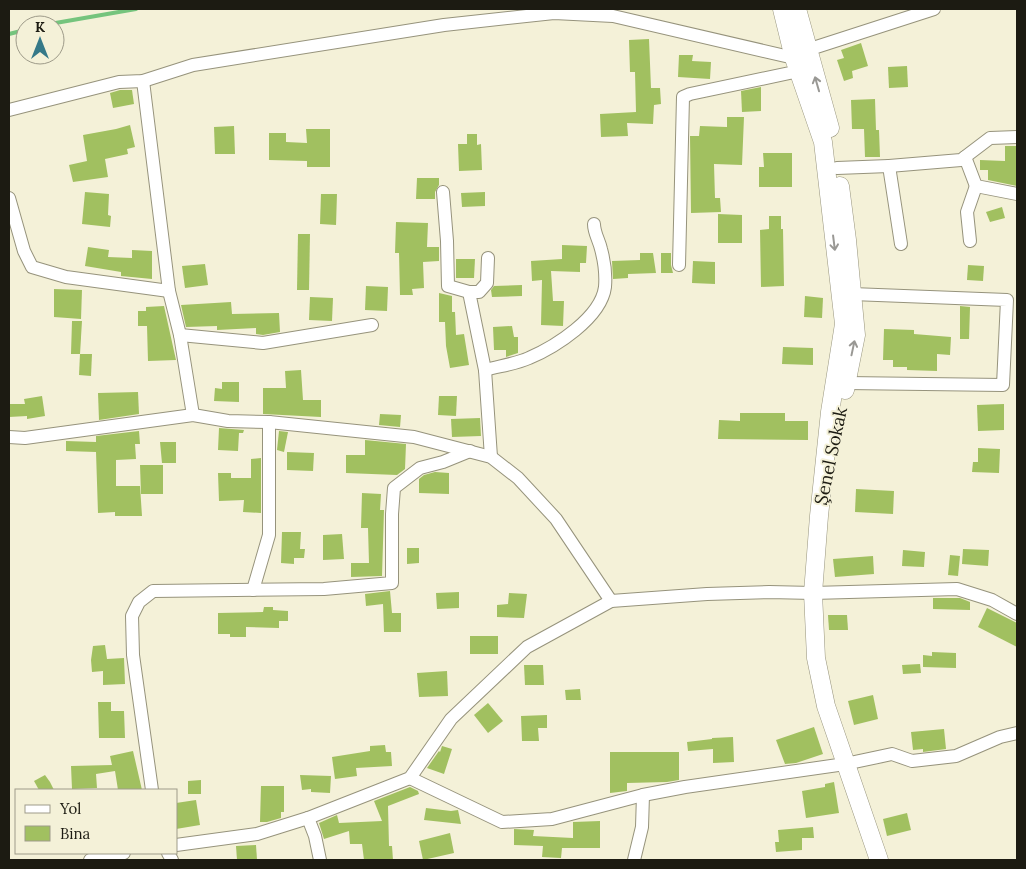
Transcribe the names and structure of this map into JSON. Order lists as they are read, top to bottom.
{
  "streets": {
    "street": ["Şenel Sokak"]
  },
  "legend": ["Yol", "Bina"],
  "north": "top"
}
